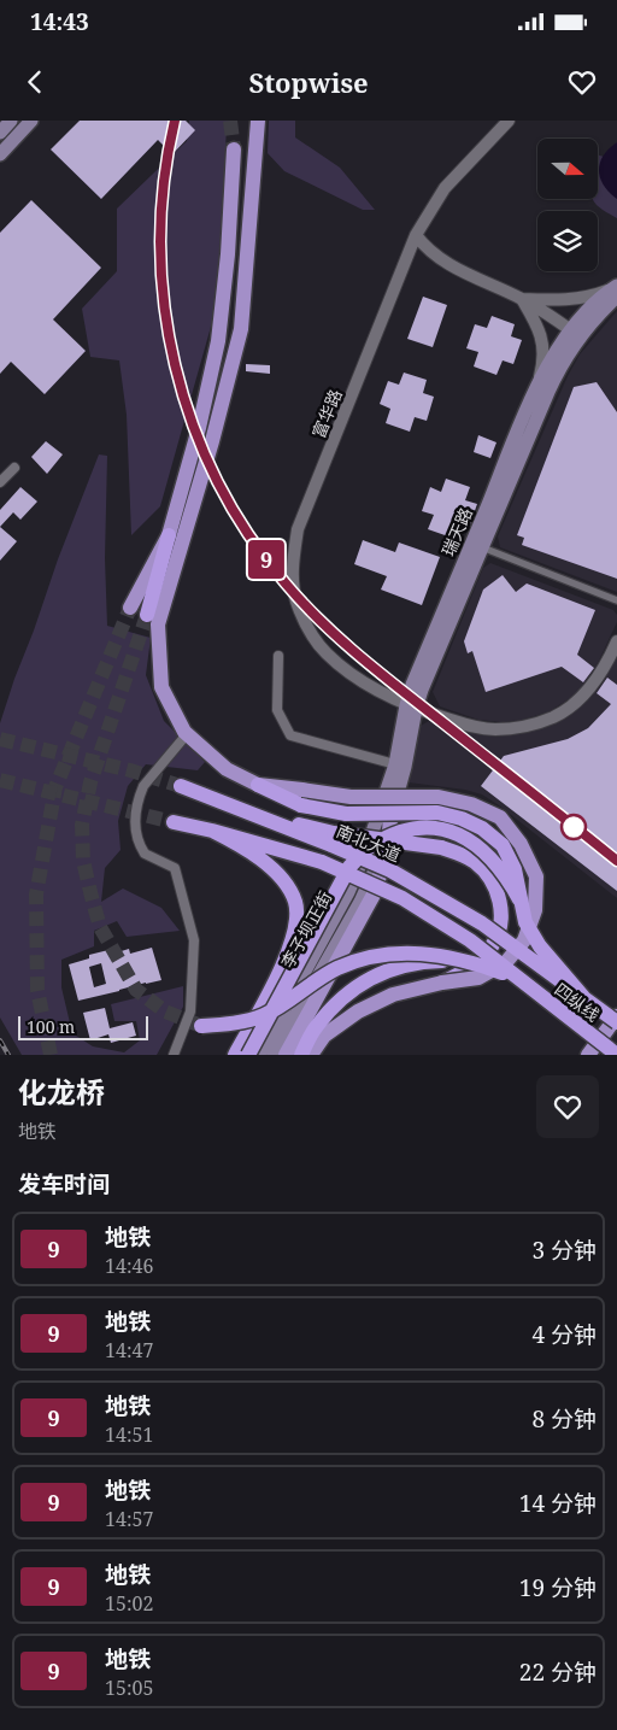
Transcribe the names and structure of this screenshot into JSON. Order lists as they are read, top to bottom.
{
  "streets": {
    "highway": ["南北大道", "四纵线"],
    "main road": ["瑞天路", "李子坝正街"],
    "street": ["富华路"]
  },
  "crossings": [
    ["富华路", "瑞天路"],
    ["瑞天路", "李子坝正街"],
    ["南北大道", "四纵线"]
  ],
  "lines": ["metro line 9"],
  "scale_bar": "100 m",
  "north": "right",
  "page": {
    "status": "14:43",
    "header": "Stopwise",
    "on_map": "9",
    "scale": "100 m",
    "heading": [
      ["化龙桥", "地铁"],
      "发车时间"
    ],
    "list": [
      {
        "mark": "9",
        "name": "地铁",
        "note": "14:46",
        "value": "3 分钟"
      },
      {
        "mark": "9",
        "name": "地铁",
        "note": "14:47",
        "value": "4 分钟"
      },
      {
        "mark": "9",
        "name": "地铁",
        "note": "14:51",
        "value": "8 分钟"
      },
      {
        "mark": "9",
        "name": "地铁",
        "note": "14:57",
        "value": "14 分钟"
      },
      {
        "mark": "9",
        "name": "地铁",
        "note": "15:02",
        "value": "19 分钟"
      },
      {
        "mark": "9",
        "name": "地铁",
        "note": "15:05",
        "value": "22 分钟"
      }
    ]
  }
}
